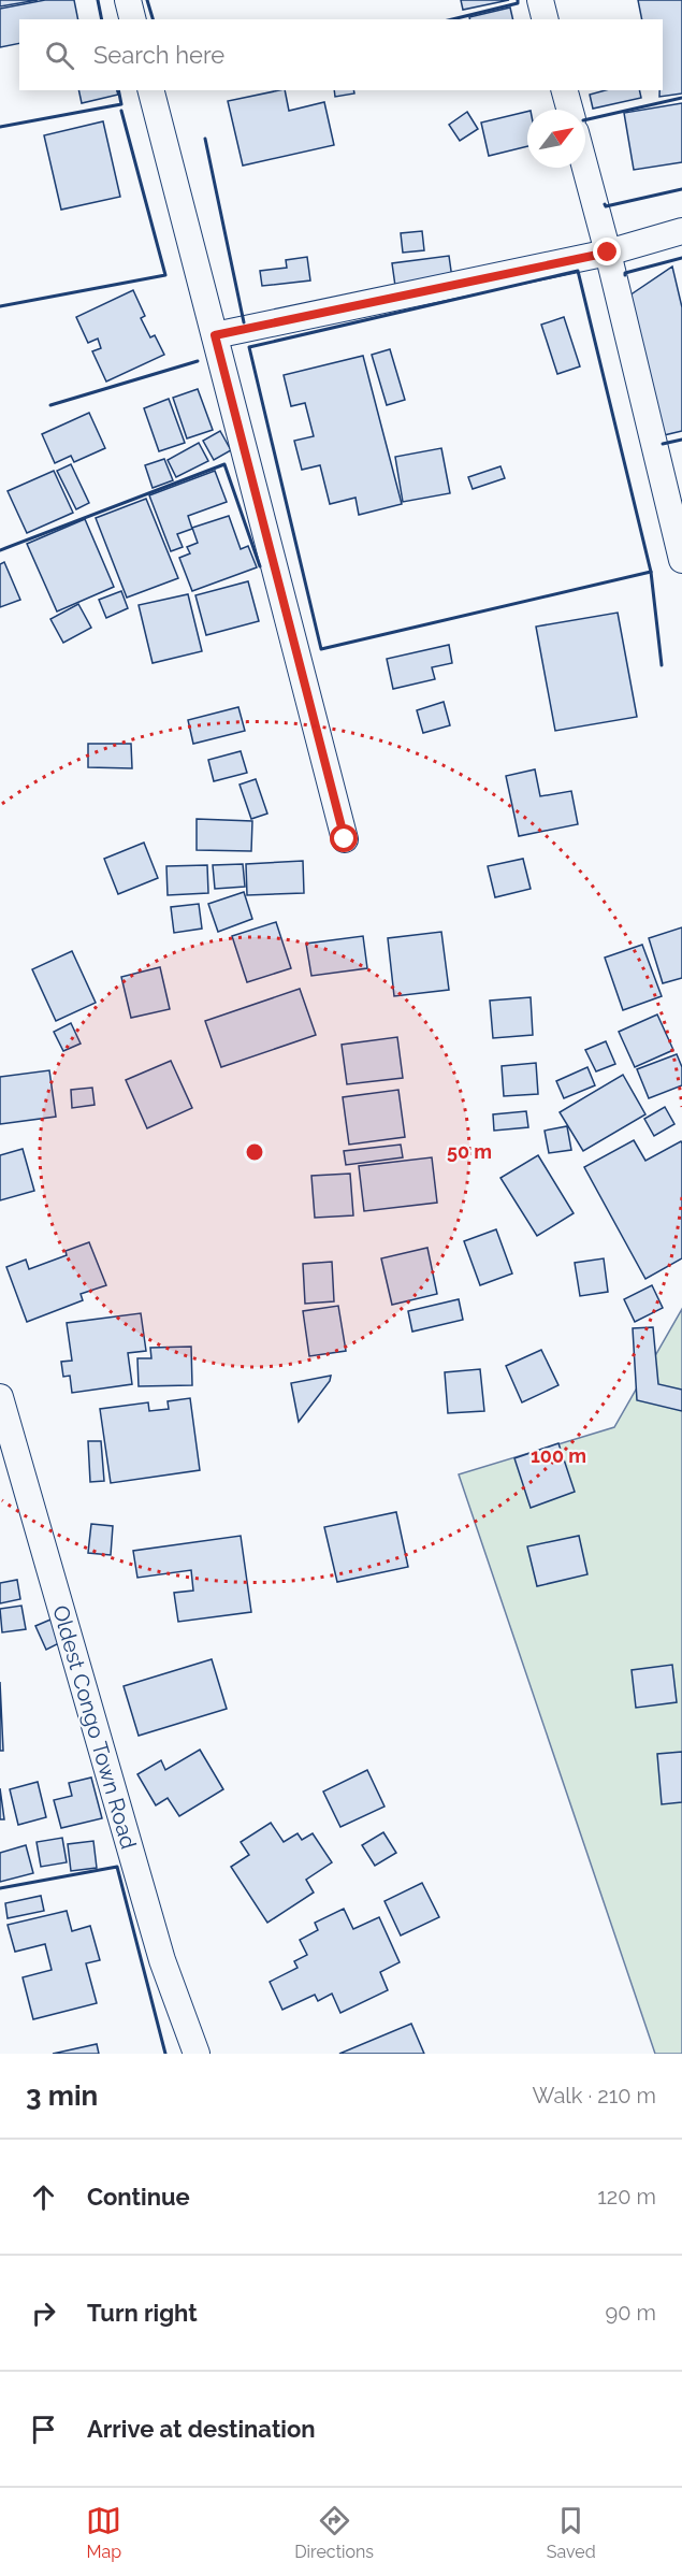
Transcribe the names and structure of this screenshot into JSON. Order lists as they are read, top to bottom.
{
  "streets": {
    "street": ["Oldest Congo Town Road"]
  },
  "north": "top right",
  "page": {
    "search": "Search here",
    "heading": ["3 min", "Walk · 210 m"],
    "list": [
      ["Continue", "120 m"],
      ["Turn right", "90 m"],
      "Arrive at destination"
    ],
    "nav": ["Map", "Directions", "Saved"]
  },
  "rings": ["50 m", "100 m"]
}
